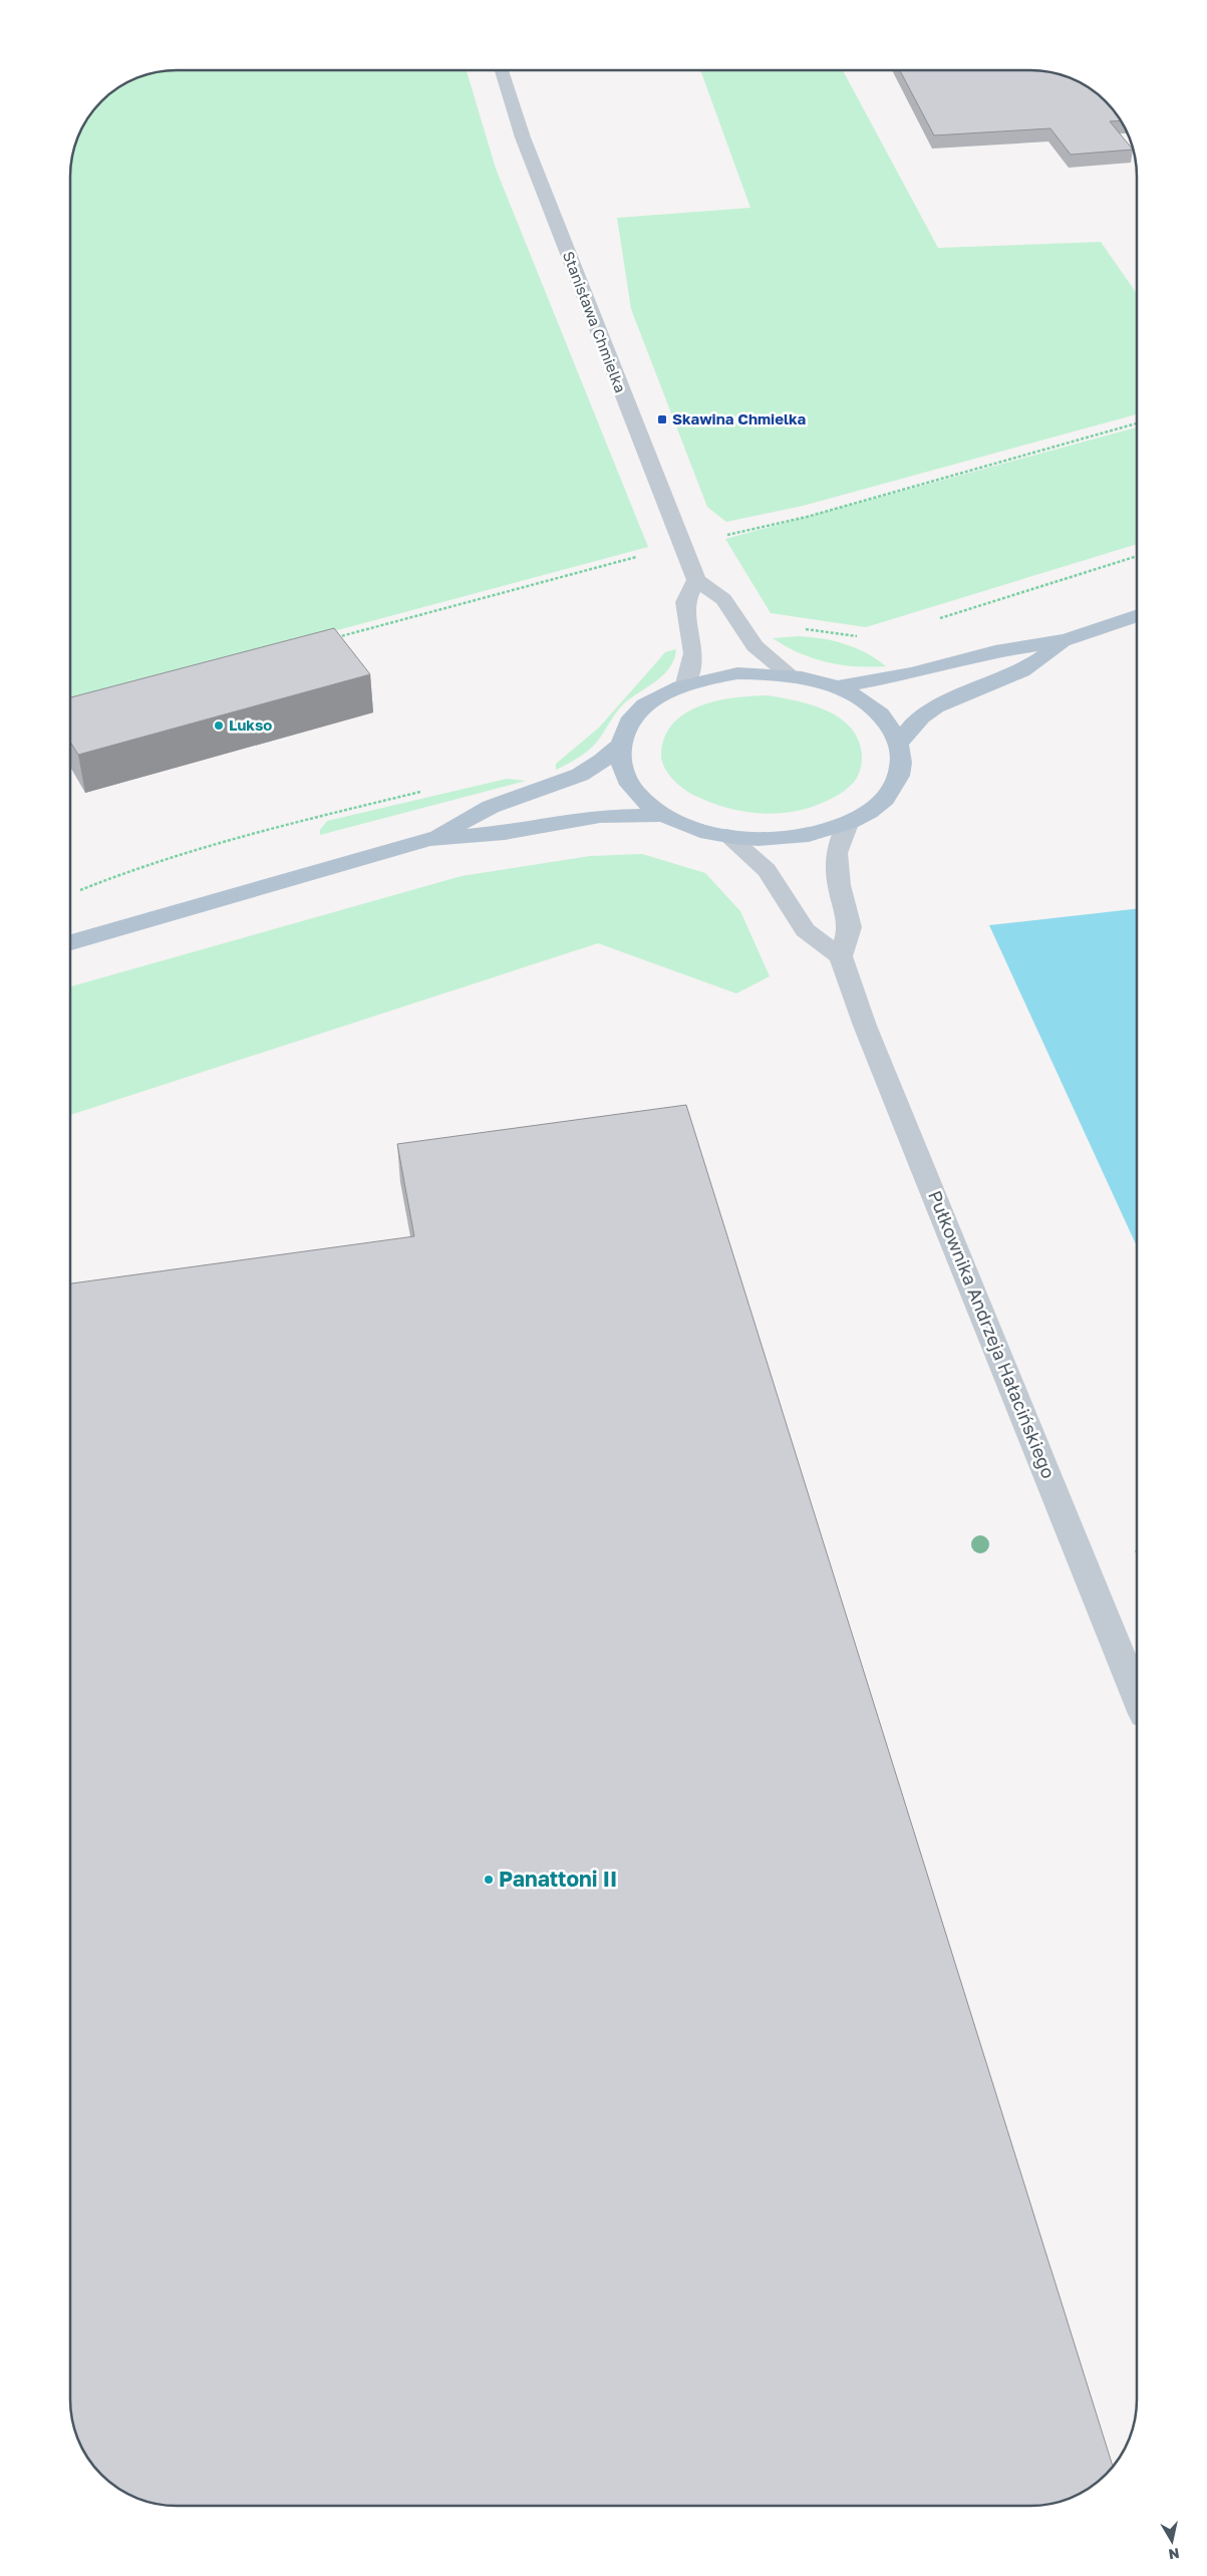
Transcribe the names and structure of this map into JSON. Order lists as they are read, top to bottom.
{
  "streets": {
    "street": ["Stanisława Chmielka", "Pułkownika Andrzeja Hałacińskiego"]
  },
  "places": {
    "transit": ["Skawina Chmielka"],
    "other": ["Lukso", "Panattoni II"]
  },
  "north": "bottom"
}
